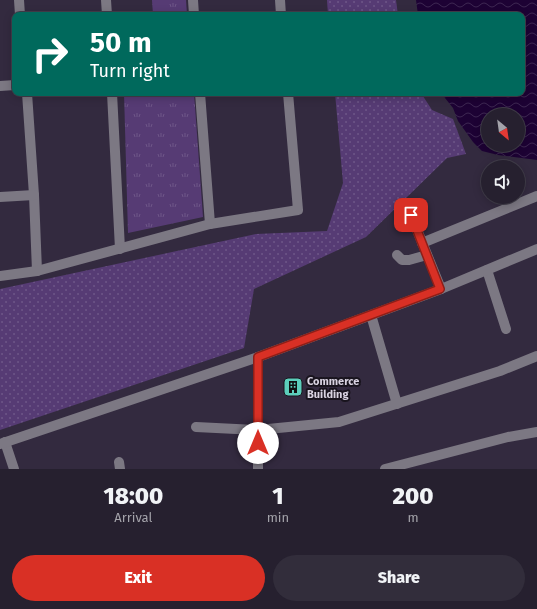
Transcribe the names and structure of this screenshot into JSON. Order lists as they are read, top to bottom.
{
  "places": {
    "building": ["Commerce Building"]
  },
  "north": "bottom right",
  "page": {
    "turn": ["50 m", "Turn right"],
    "eta": [
      "18:00",
      "Arrival",
      "1",
      "min",
      "200",
      "m"
    ],
    "buttons": ["Exit", "Share"]
  }
}
